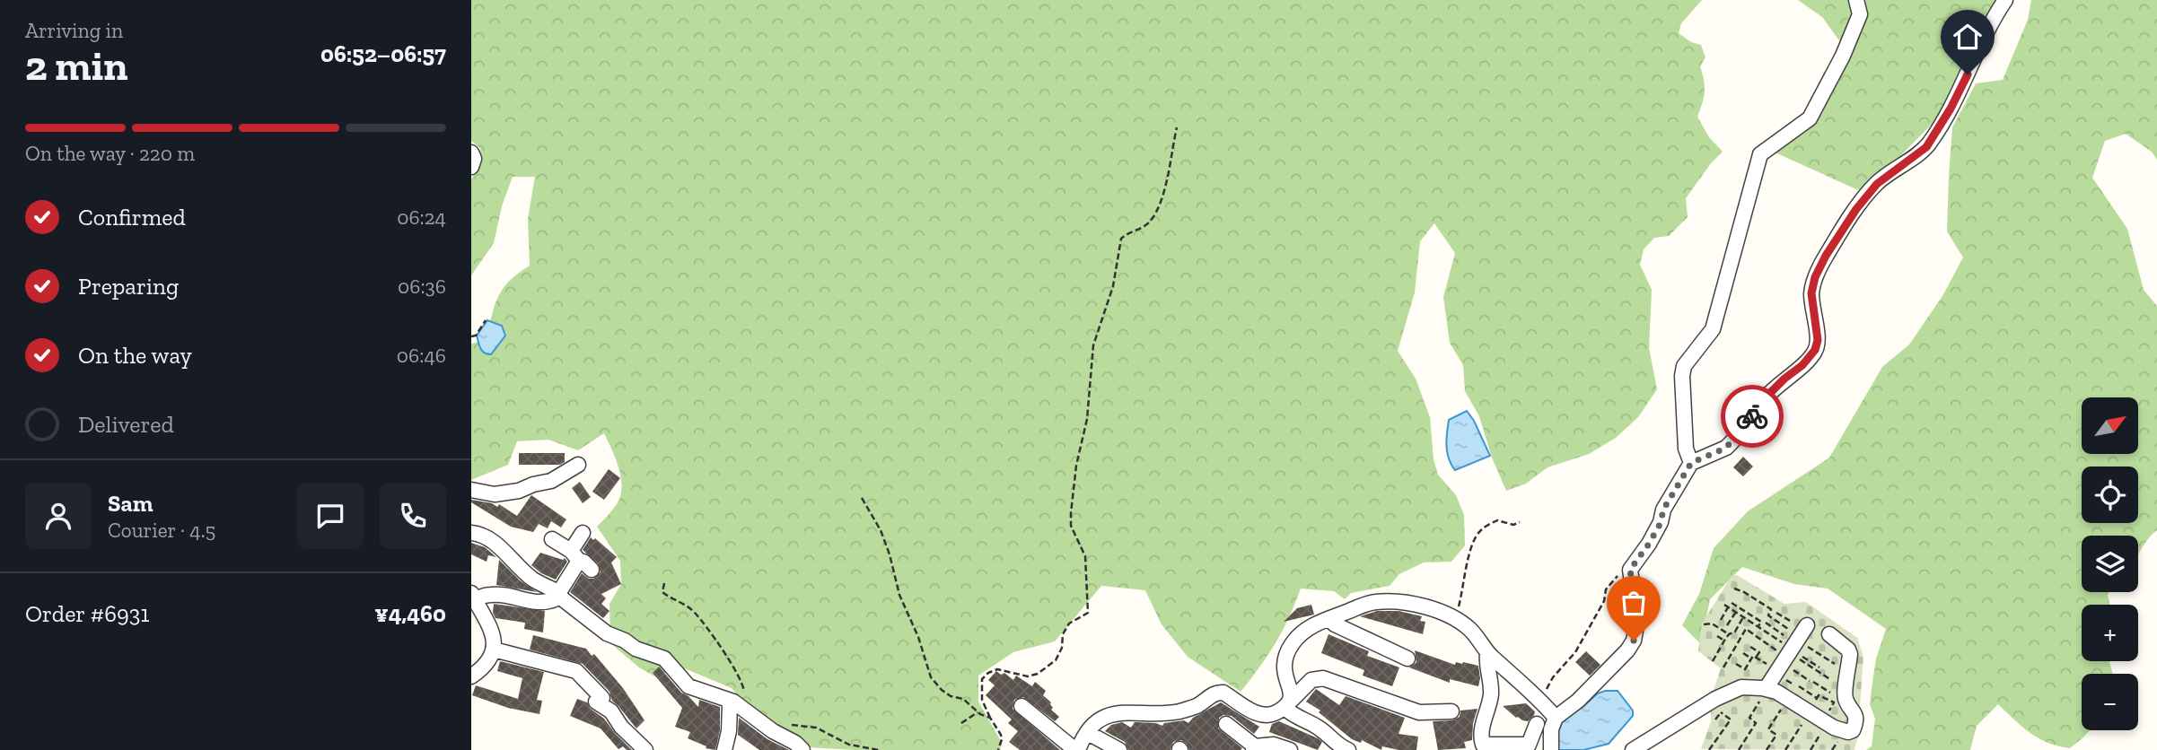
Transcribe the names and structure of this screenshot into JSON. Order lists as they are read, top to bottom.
{
  "north": "top right",
  "page": {
    "heading": ["2 min", "Arriving in", "06:52–06:57"],
    "panel": [
      "Sam",
      "Courier · 4.5",
      "Order #6931",
      "¥4,460"
    ],
    "bar": "On the way · 220 m",
    "list": [
      ["Confirmed", "06:24"],
      ["Preparing", "06:36"],
      ["On the way", "06:46"],
      "Delivered"
    ],
    "map_buttons": ["+", "−"]
  }
}
